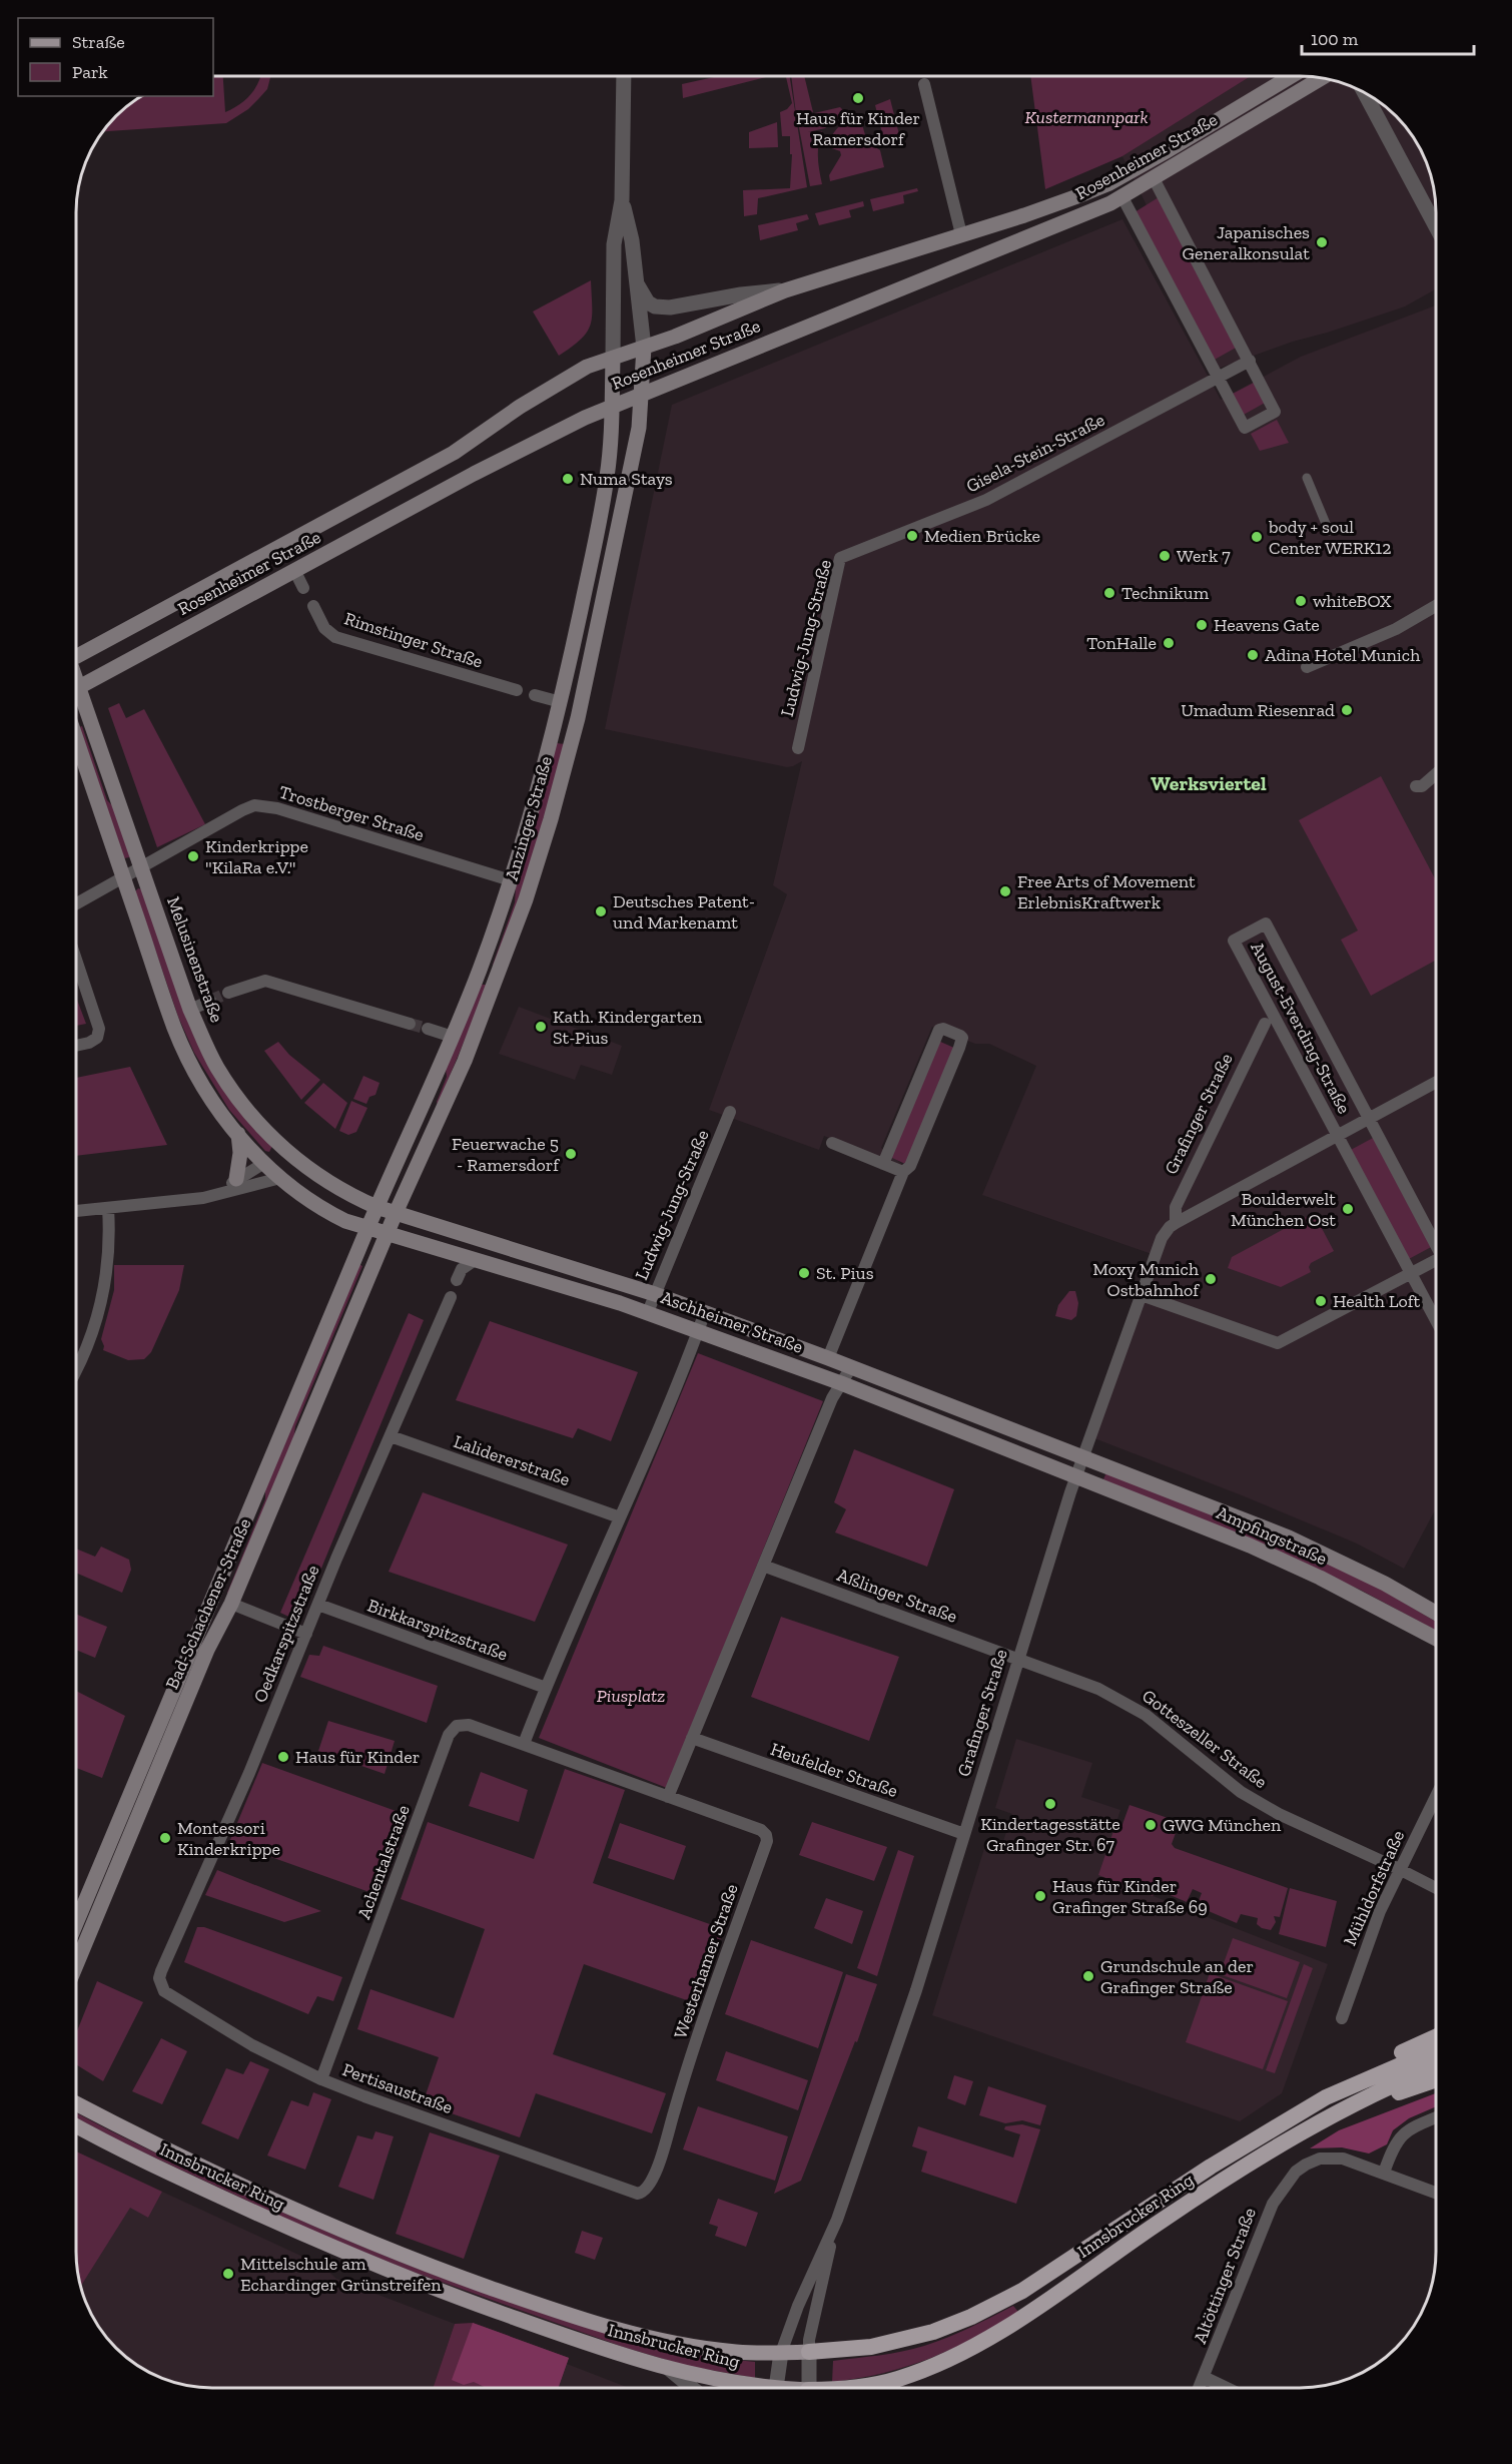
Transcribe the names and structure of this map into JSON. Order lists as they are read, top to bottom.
{
  "streets": {
    "highway": ["Innsbrucker Ring"],
    "main road": [
      "Rosenheimer Straße",
      "Anzinger Straße",
      "Melusinenstraße",
      "Aschheimer Straße",
      "Ampfingstraße",
      "Bad-Schachener-Straße"
    ],
    "street": [
      "Gisela-Stein-Straße",
      "Ludwig-Jung-Straße",
      "Rimstinger Straße",
      "Trostberger Straße",
      "August-Everding-Straße",
      "Grafinger Straße",
      "Lalidererstraße",
      "Aßlinger Straße",
      "Birkkarspitzstraße",
      "Oedkarspitzstraße",
      "Gotteszeller Straße",
      "Heufelder Straße",
      "Achentalstraße",
      "Mühldorfstraße",
      "Westerhamer Straße",
      "Pertisaustraße",
      "Altöttinger Straße"
    ]
  },
  "crossings": [
    ["Rosenheimer Straße", "Anzinger Straße"],
    ["Gisela-Stein-Straße", "Ludwig-Jung-Straße"],
    ["Ludwig-Jung-Straße", "Aschheimer Straße"],
    ["Trostberger Straße", "Anzinger Straße"],
    ["Trostberger Straße", "Melusinenstraße"],
    ["Anzinger Straße", "Melusinenstraße"],
    ["Anzinger Straße", "Aschheimer Straße"],
    ["Anzinger Straße", "Bad-Schachener-Straße"],
    ["Melusinenstraße", "Aschheimer Straße"],
    ["August-Everding-Straße", "Grafinger Straße"],
    ["Grafinger Straße", "Aschheimer Straße"],
    ["Grafinger Straße", "Ampfingstraße"],
    ["Grafinger Straße", "Aßlinger Straße"],
    ["Grafinger Straße", "Gotteszeller Straße"],
    ["Grafinger Straße", "Heufelder Straße"],
    ["Grafinger Straße", "Innsbrucker Ring"],
    ["Aschheimer Straße", "Ampfingstraße"],
    ["Aschheimer Straße", "Bad-Schachener-Straße"],
    ["Lalidererstraße", "Oedkarspitzstraße"],
    ["Aßlinger Straße", "Gotteszeller Straße"],
    ["Birkkarspitzstraße", "Oedkarspitzstraße"],
    ["Oedkarspitzstraße", "Pertisaustraße"],
    ["Gotteszeller Straße", "Mühldorfstraße"],
    ["Achentalstraße", "Pertisaustraße"],
    ["Westerhamer Straße", "Pertisaustraße"]
  ],
  "districts": ["Werksviertel"],
  "parks": ["Kustermannpark", "Piusplatz"],
  "places": [
    "Haus für Kinder Ramersdorf",
    "Japanisches Generalkonsulat",
    "Numa Stays",
    "Medien Brücke",
    "body + soul Center WERK12",
    "Werk 7",
    "Technikum",
    "whiteBOX",
    "Heavens Gate",
    "TonHalle",
    "Adina Hotel Munich",
    "Umadum Riesenrad",
    "Kinderkrippe \"KilaRa e.V.\"",
    "Free Arts of Movement ErlebnisKraftwerk",
    "Deutsches Patent- und Markenamt",
    "Kath. Kindergarten St-Pius",
    "Feuerwache 5 - Ramersdorf",
    "Boulderwelt München Ost",
    "St. Pius",
    "Moxy Munich Ostbahnhof",
    "Health Loft",
    "Haus für Kinder",
    "Kindertagesstätte Grafinger Str. 67",
    "GWG München",
    "Montessori Kinderkrippe",
    "Haus für Kinder Grafinger Straße 69",
    "Grundschule an der Grafinger Straße",
    "Mittelschule am Echardinger Grünstreifen"
  ],
  "legend": ["Straße", "Park"],
  "scale_bar": "100 m"
}
